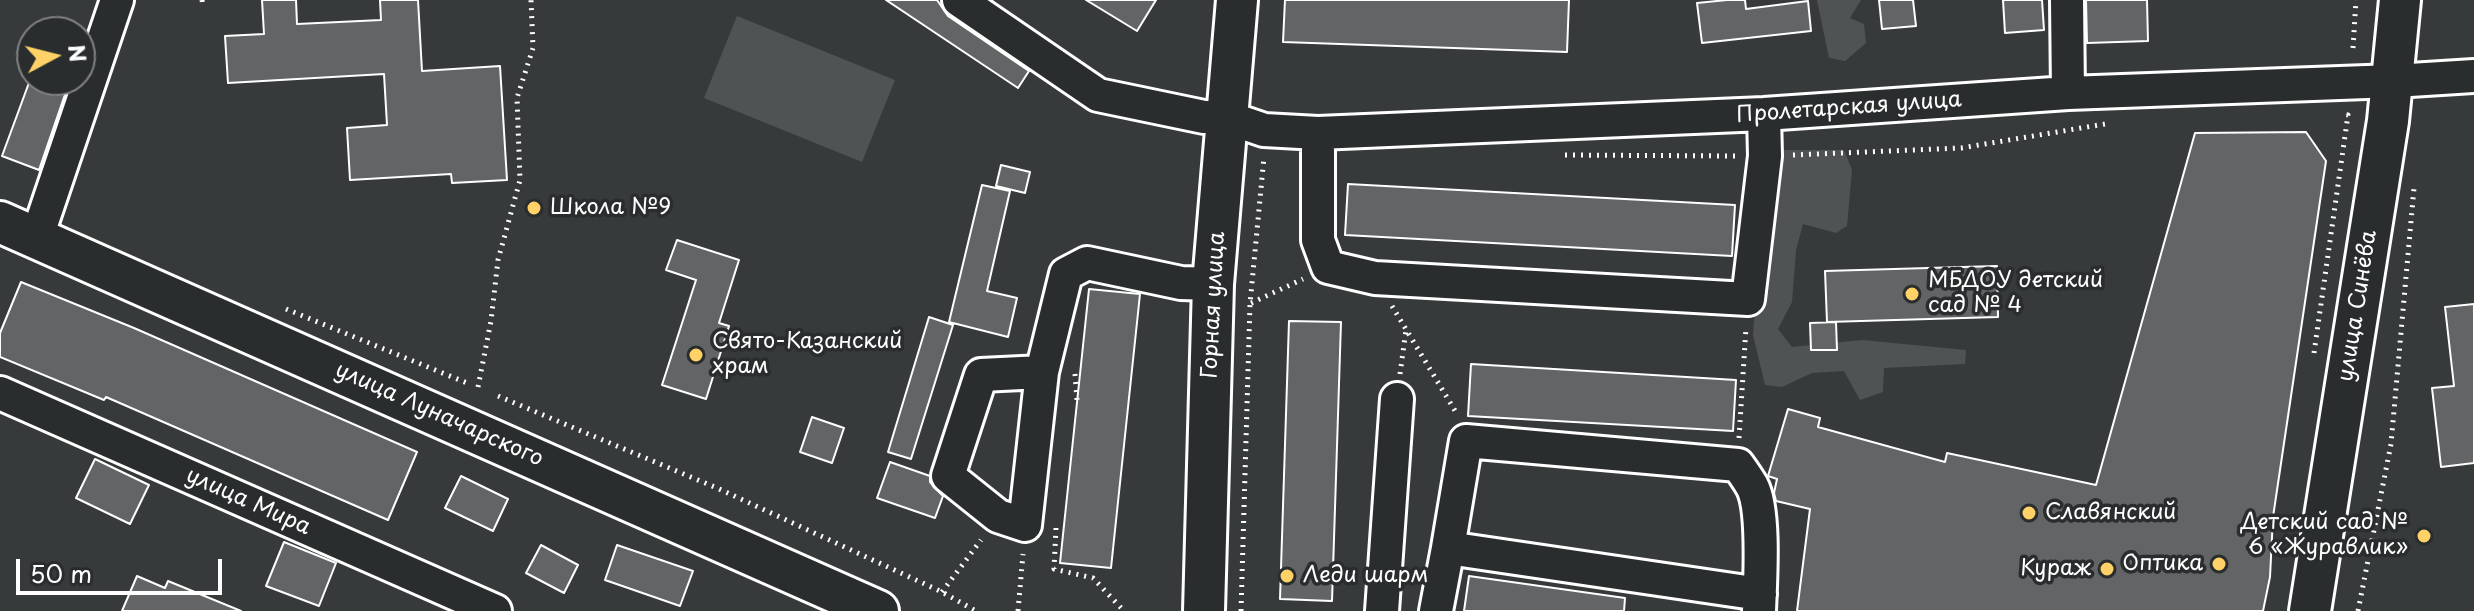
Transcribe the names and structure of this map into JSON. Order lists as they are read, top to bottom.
{
  "streets": {
    "main road": ["Горная улица", "улица Синёва", "улица Луначарского"],
    "street": ["Пролетарская улица", "улица Мира"]
  },
  "crossings": [
    ["Пролетарская улица", "Горная улица"],
    ["Пролетарская улица", "улица Синёва"]
  ],
  "places": [
    "Школа №9",
    "МБДОУ детский сад № 4",
    "Свято-Казанский храм",
    "Славянский",
    "Детский сад № 6 «Журавлик»",
    "Оптика",
    "Кураж",
    "Леди шарм"
  ],
  "scale_bar": "50 m",
  "north": "right"
}
